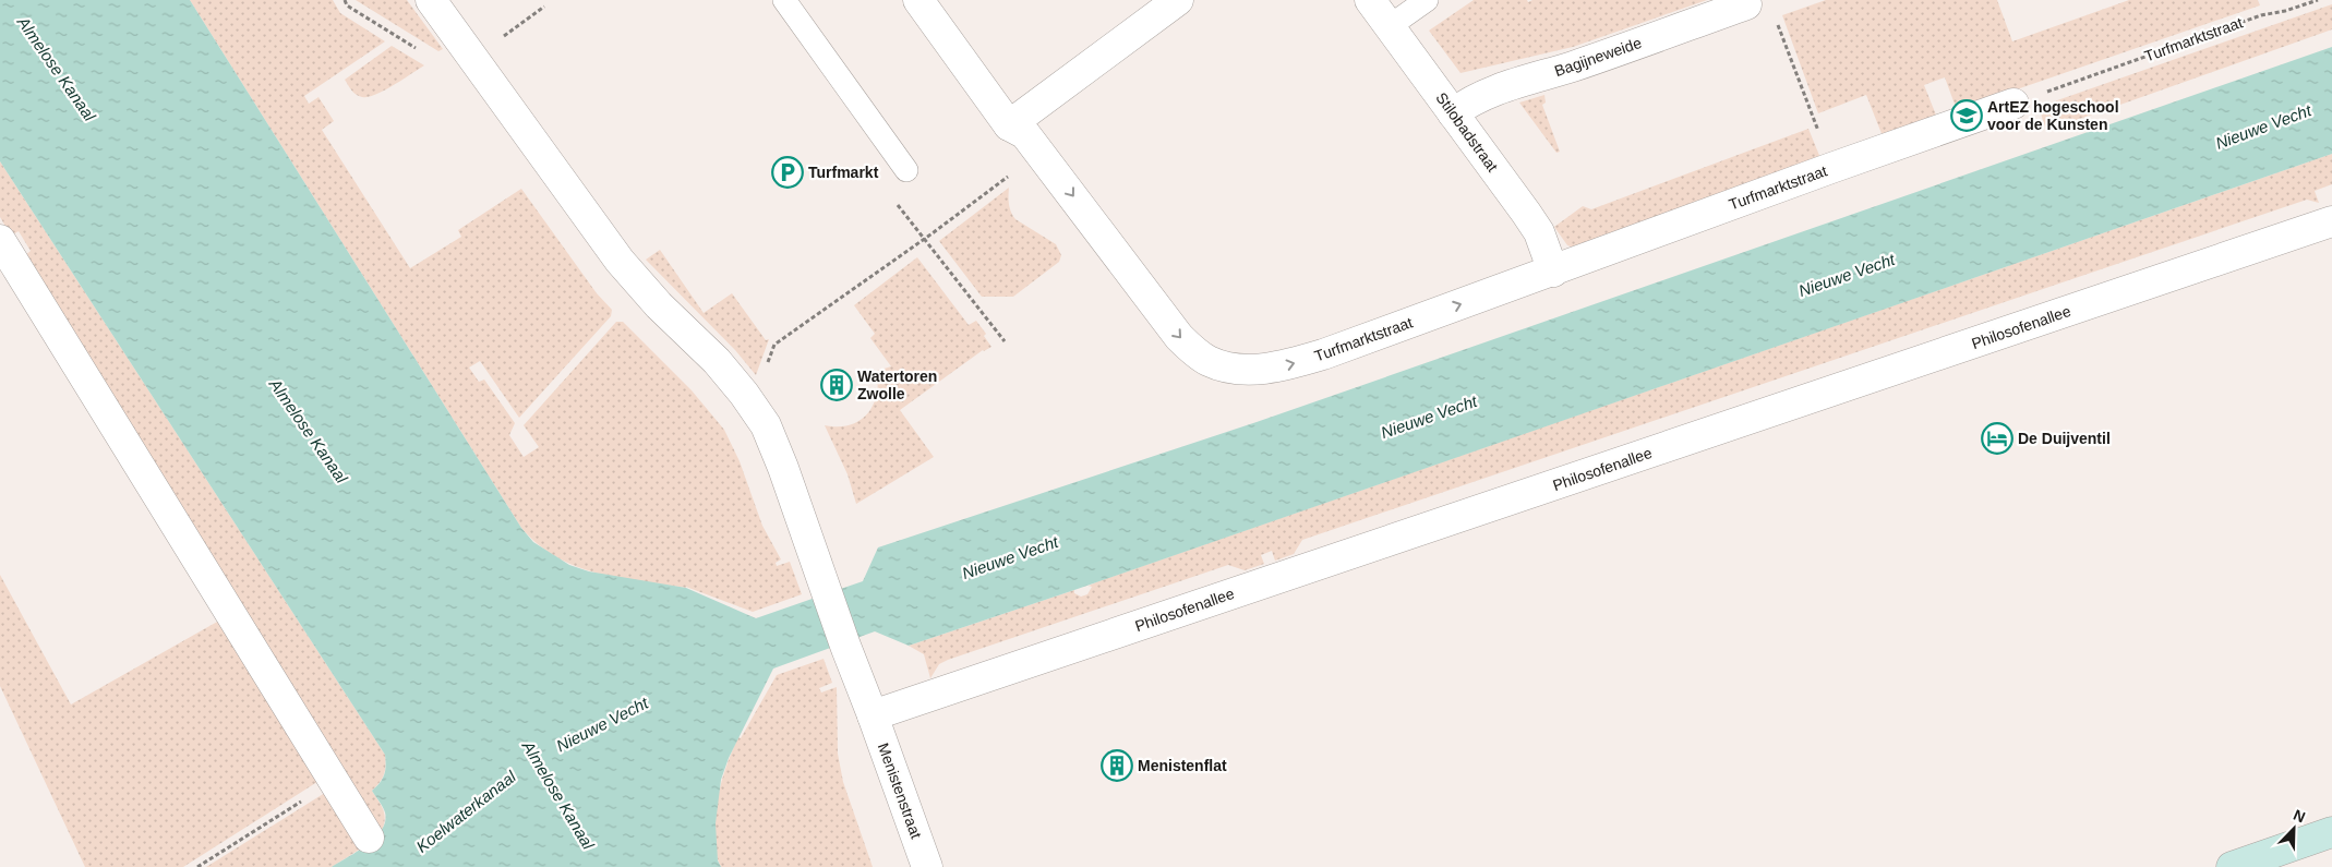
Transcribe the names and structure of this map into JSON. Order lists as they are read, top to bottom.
{
  "streets": {
    "street": [
      "Turfmarktstraat",
      "Bagijneweide",
      "Stilobadstraat",
      "Philosofenallee",
      "Menistenstraat"
    ]
  },
  "crossings": [
    ["Turfmarktstraat", "Stilobadstraat"],
    ["Bagijneweide", "Stilobadstraat"],
    ["Philosofenallee", "Menistenstraat"]
  ],
  "one_way": ["Turfmarktstraat"],
  "water": ["Almelose Kanaal", "Nieuwe Vecht", "Koelwaterkanaal"],
  "places": {
    "school or university": ["ArtEZ hogeschool voor de Kunsten"],
    "parking": ["Turfmarkt"],
    "building": ["Watertoren Zwolle", "Menistenflat"],
    "hotel": ["De Duijventil"]
  },
  "north": "top right"
}
